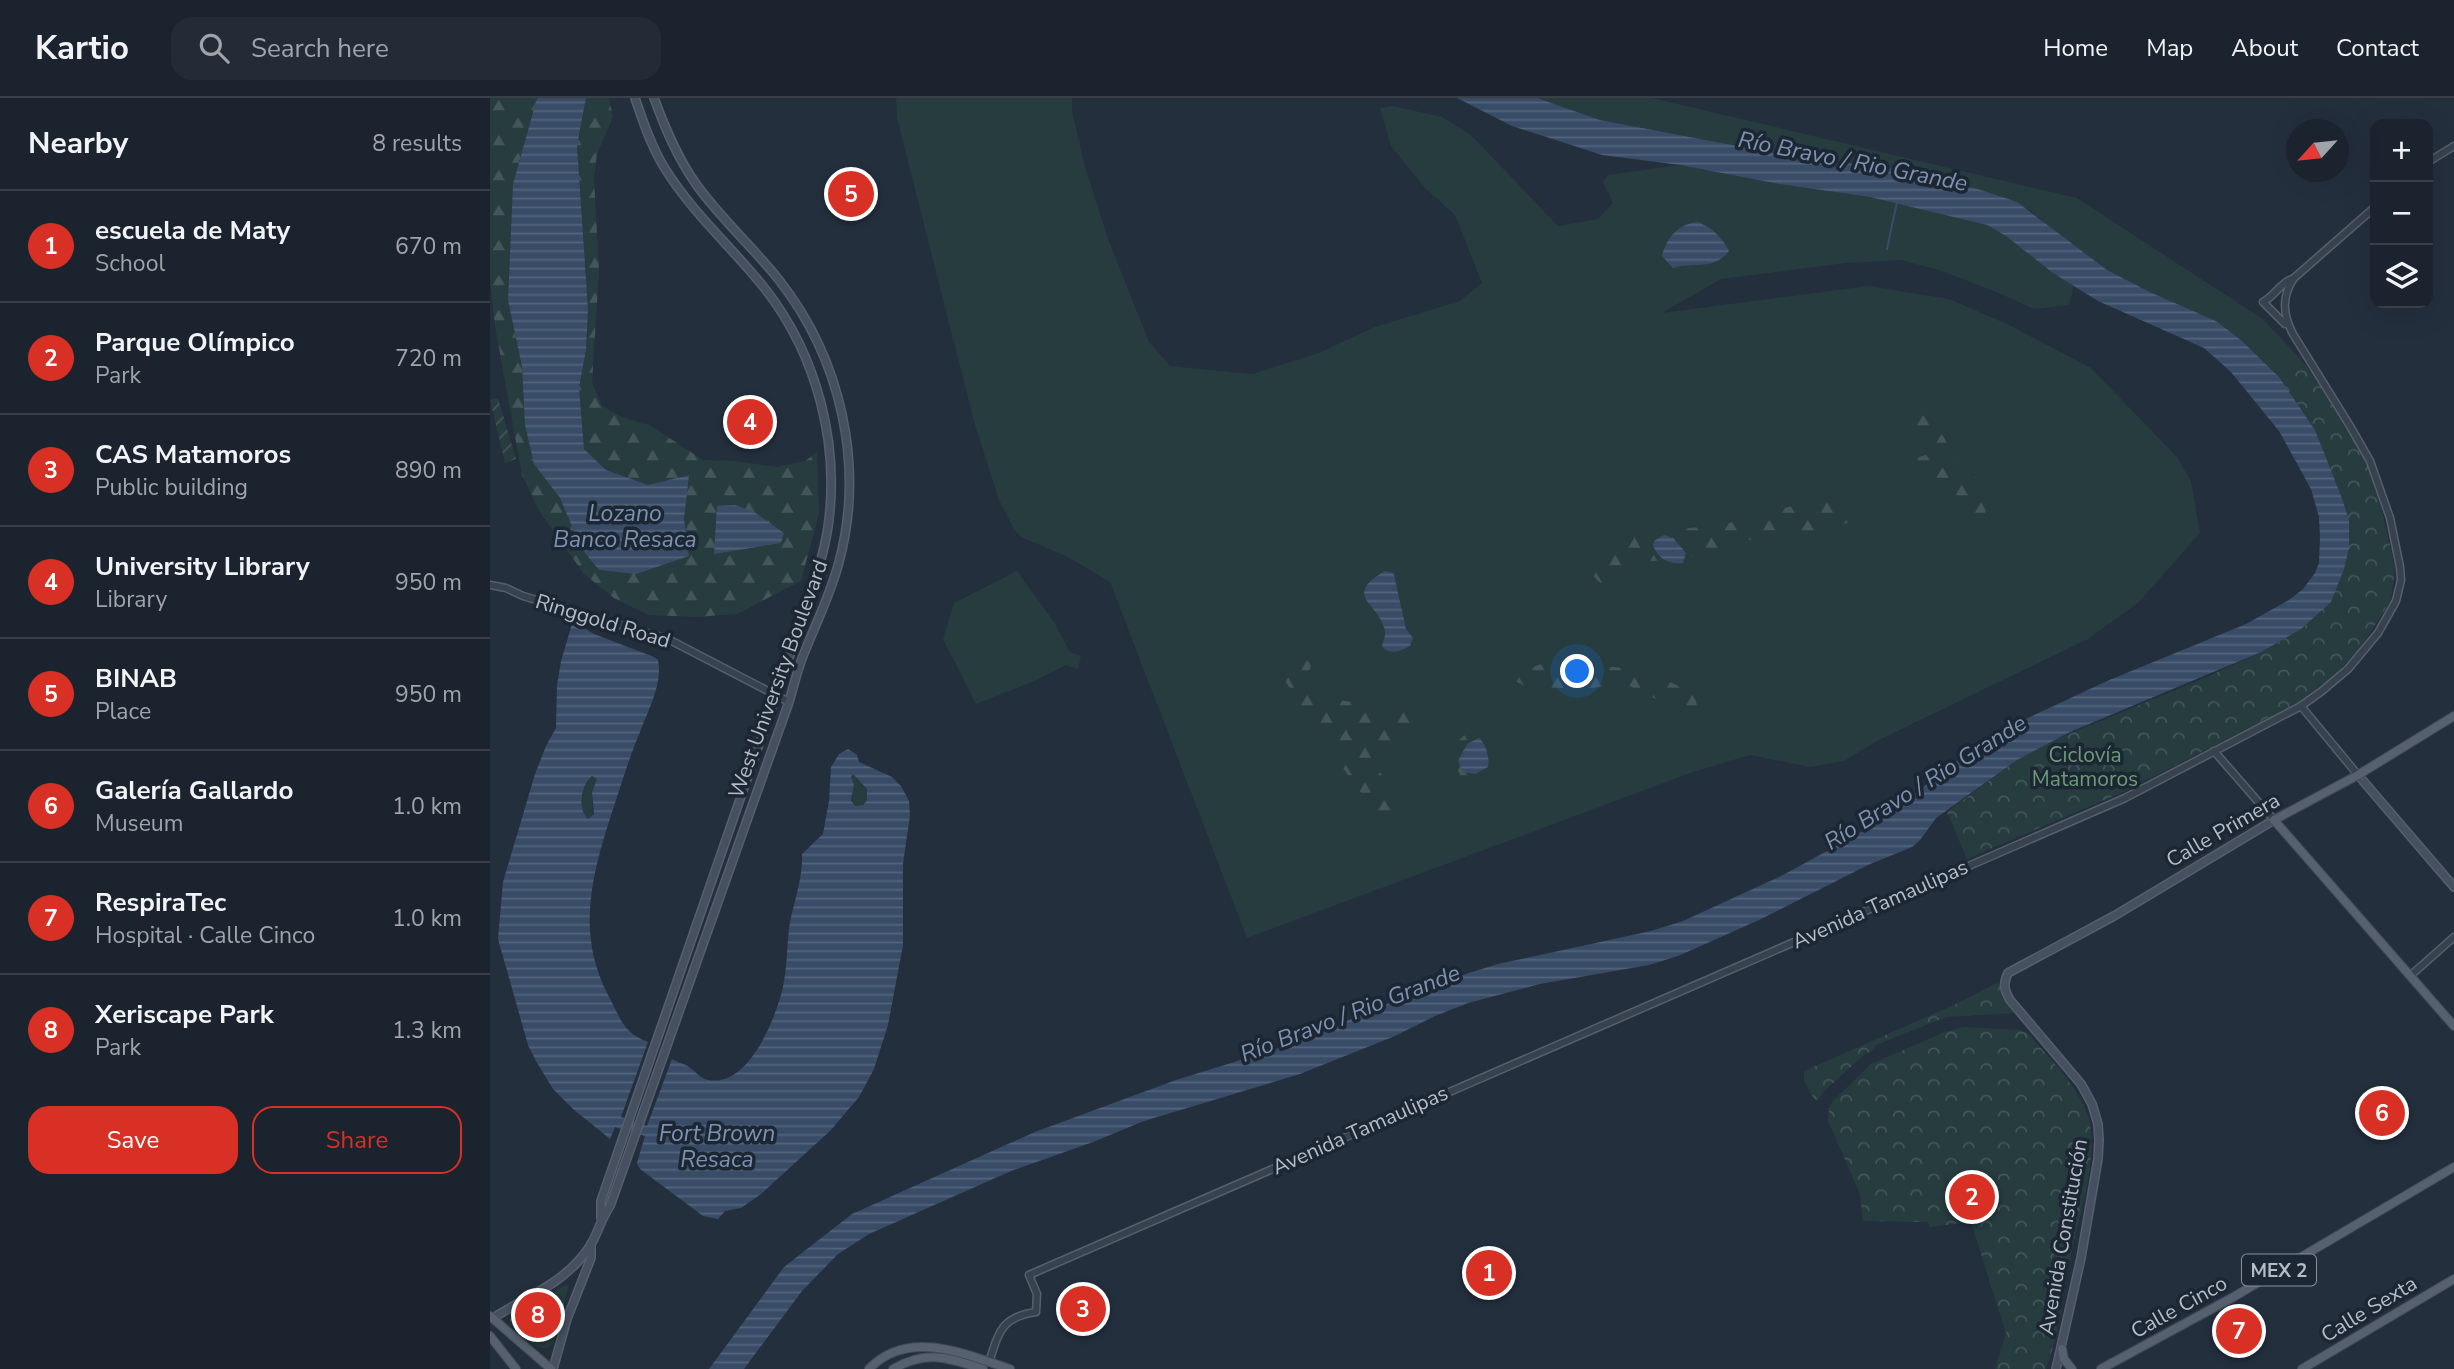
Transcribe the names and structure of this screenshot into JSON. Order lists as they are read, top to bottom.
{
  "streets": {
    "main road": [
      "West University Boulevard",
      "Calle Primera",
      "Avenida Constitución",
      "MEX 2",
      "Calle Cinco",
      "Calle Sexta"
    ],
    "street": ["Ringgold Road", "Avenida Tamaulipas"]
  },
  "crossings": [
    ["Ringgold Road", "West University Boulevard"],
    ["Calle Primera", "Avenida Constitución"]
  ],
  "water": ["Río Bravo / Rio Grande", "Lozano Banco Resaca", "Fort Brown Resaca"],
  "parks": ["Ciclovía Matamoros"],
  "north": "bottom left",
  "page": {
    "header": "Kartio",
    "search": "Search here",
    "nav": [
      "Home",
      "Map",
      "About",
      "Contact"
    ],
    "heading": ["Nearby", "8 results"],
    "map_buttons": ["+", "−"],
    "pins": [
      "5",
      "4",
      "6",
      "2",
      "1",
      "3",
      "8",
      "7"
    ],
    "list": [
      {
        "mark": "1",
        "name": "escuela de Maty",
        "note": "School",
        "value": "670 m"
      },
      {
        "mark": "2",
        "name": "Parque Olímpico",
        "note": "Park",
        "value": "720 m"
      },
      {
        "mark": "3",
        "name": "CAS Matamoros",
        "note": "Public building",
        "value": "890 m"
      },
      {
        "mark": "4",
        "name": "University Library",
        "note": "Library",
        "value": "950 m"
      },
      {
        "mark": "5",
        "name": "BINAB",
        "note": "Place",
        "value": "950 m"
      },
      {
        "mark": "6",
        "name": "Galería Gallardo",
        "note": "Museum",
        "value": "1.0 km"
      },
      {
        "mark": "7",
        "name": "RespiraTec",
        "note": "Hospital · Calle Cinco",
        "value": "1.0 km"
      },
      {
        "mark": "8",
        "name": "Xeriscape Park",
        "note": "Park",
        "value": "1.3 km"
      }
    ],
    "buttons": ["Save", "Share"]
  }
}
